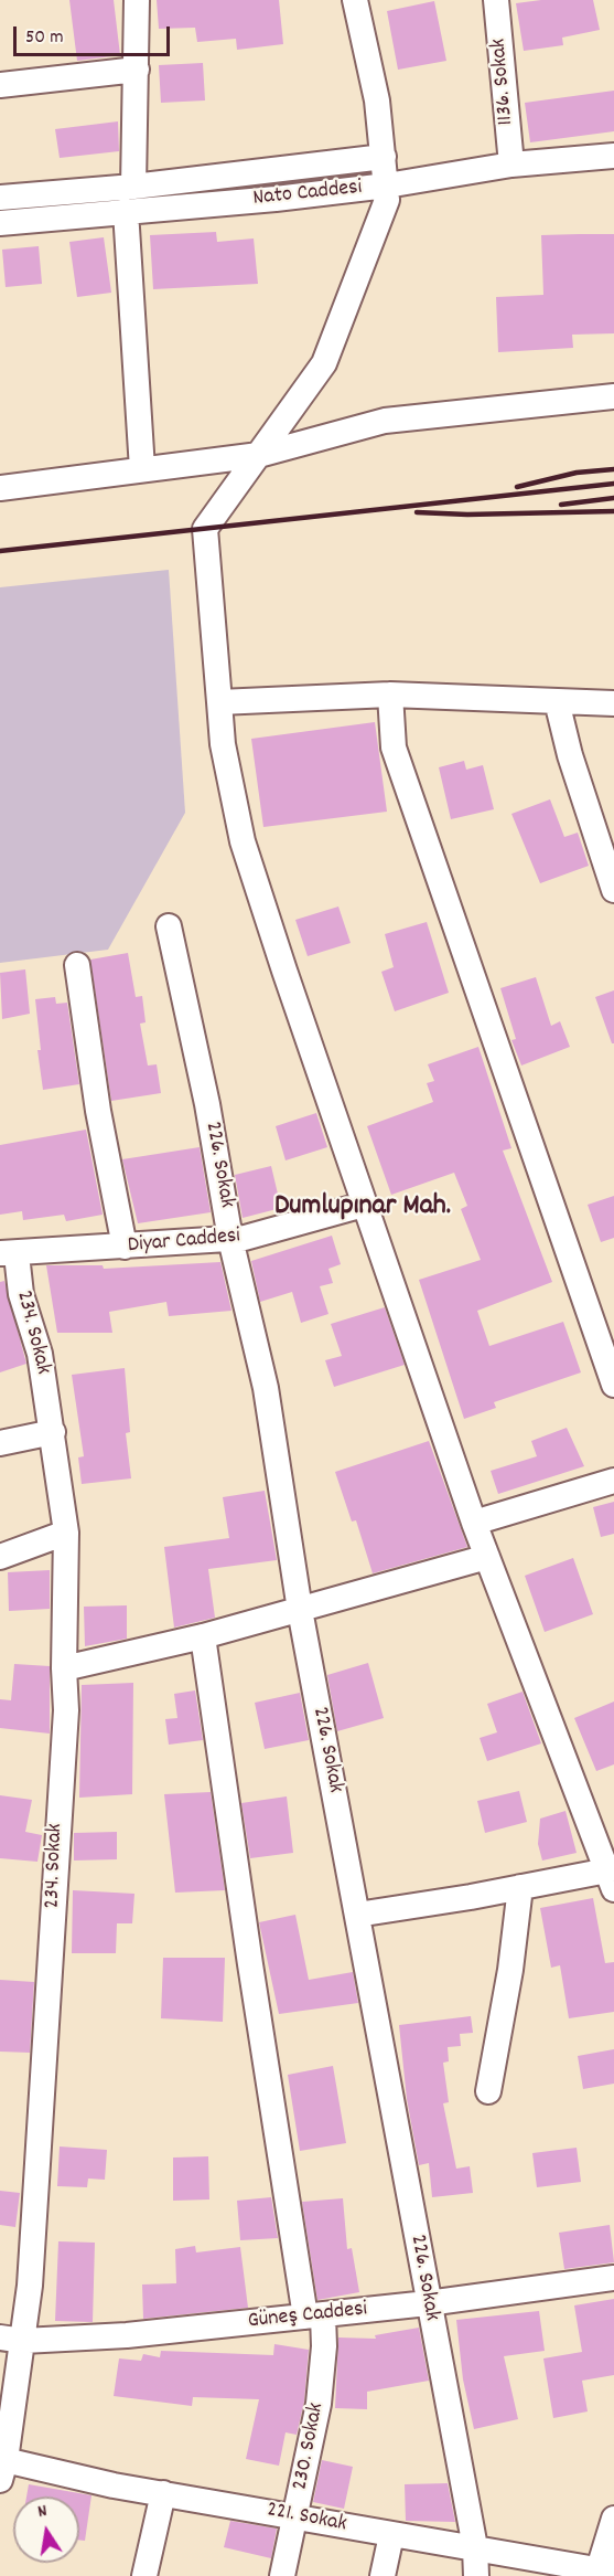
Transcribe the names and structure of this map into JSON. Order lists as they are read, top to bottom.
{
  "streets": {
    "street": [
      "1136. Sokak",
      "Nato Caddesi",
      "226. Sokak",
      "Diyar Caddesi",
      "234. Sokak",
      "Güneş Caddesi",
      "230. Sokak",
      "221. Sokak"
    ]
  },
  "crossings": [
    ["1136. Sokak", "Nato Caddesi"],
    ["226. Sokak", "Diyar Caddesi"],
    ["226. Sokak", "Güneş Caddesi"],
    ["226. Sokak", "221. Sokak"],
    ["Diyar Caddesi", "234. Sokak"],
    ["234. Sokak", "Güneş Caddesi"],
    ["234. Sokak", "221. Sokak"],
    ["Güneş Caddesi", "230. Sokak"],
    ["230. Sokak", "221. Sokak"]
  ],
  "districts": ["Dumlupınar Mah."],
  "scale_bar": "50 m",
  "north": "top"
}
